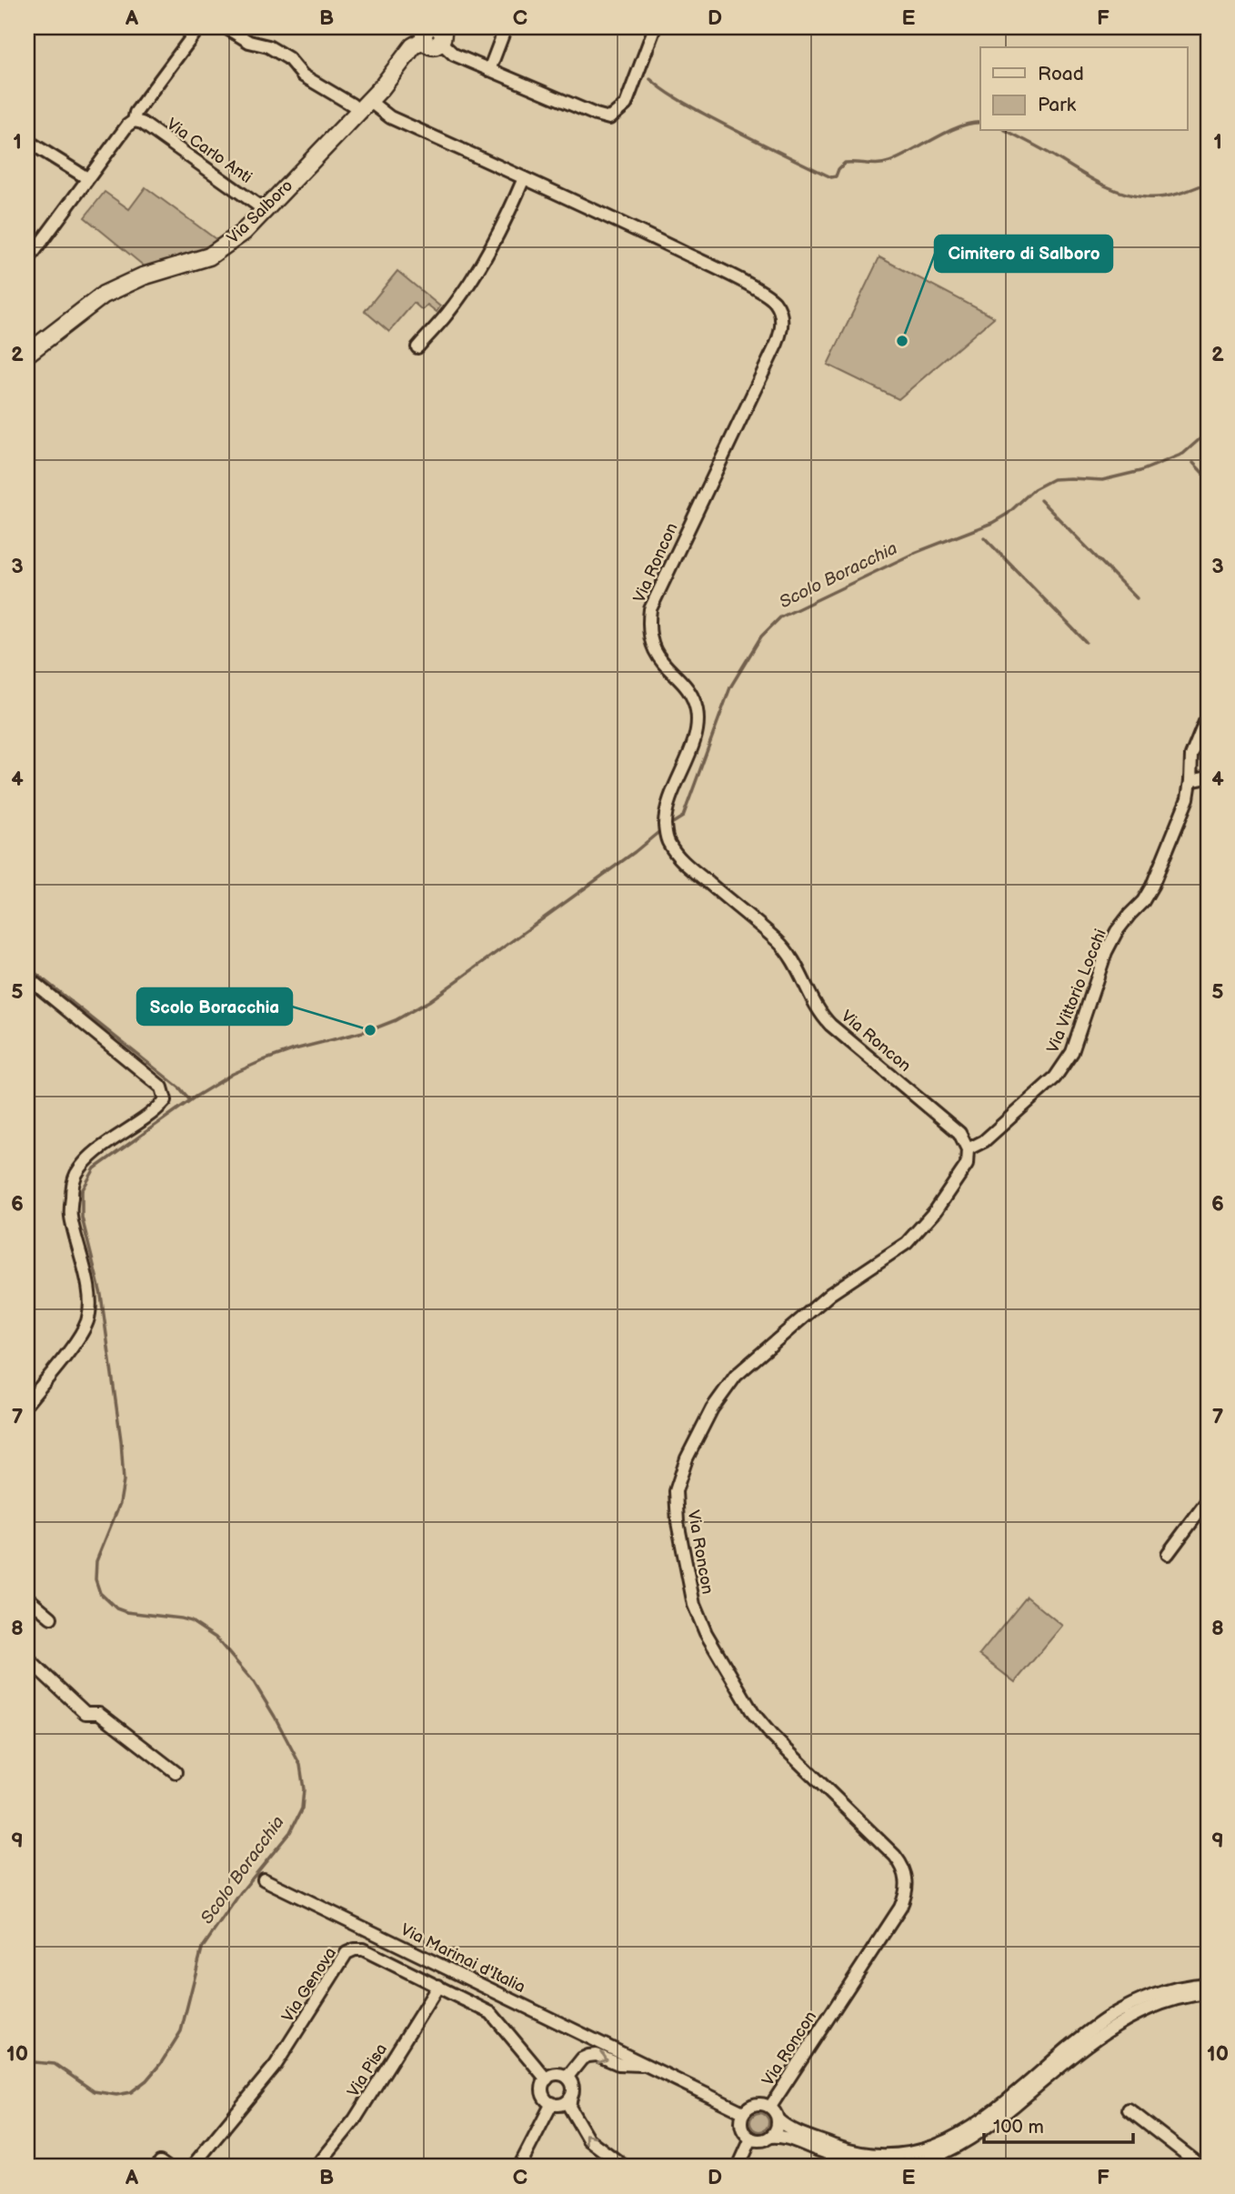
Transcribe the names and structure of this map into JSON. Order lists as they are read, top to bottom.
{
  "streets": {
    "street": [
      "Via Carlo Anti",
      "Via Salboro",
      "Via Roncon",
      "Via Vittorio Locchi",
      "Via Marinai d'Italia",
      "Via Genova",
      "Via Pisa"
    ]
  },
  "crossings": [
    ["Via Carlo Anti", "Via Salboro"],
    ["Via Salboro", "Via Roncon"],
    ["Via Roncon", "Via Vittorio Locchi"],
    ["Via Roncon", "Via Marinai d'Italia"],
    ["Via Marinai d'Italia", "Via Genova"],
    ["Via Genova", "Via Pisa"]
  ],
  "water": ["Scolo Boracchia"],
  "places": ["Cimitero di Salboro", "Scolo Boracchia"],
  "legend": ["Road", "Park"],
  "scale_bar": "100 m",
  "grid": {
    "columns": [
      "A",
      "B",
      "C",
      "D",
      "E",
      "F"
    ],
    "rows": [
      "1",
      "2",
      "3",
      "4",
      "5",
      "6",
      "7",
      "8",
      "9",
      "10"
    ]
  }
}
